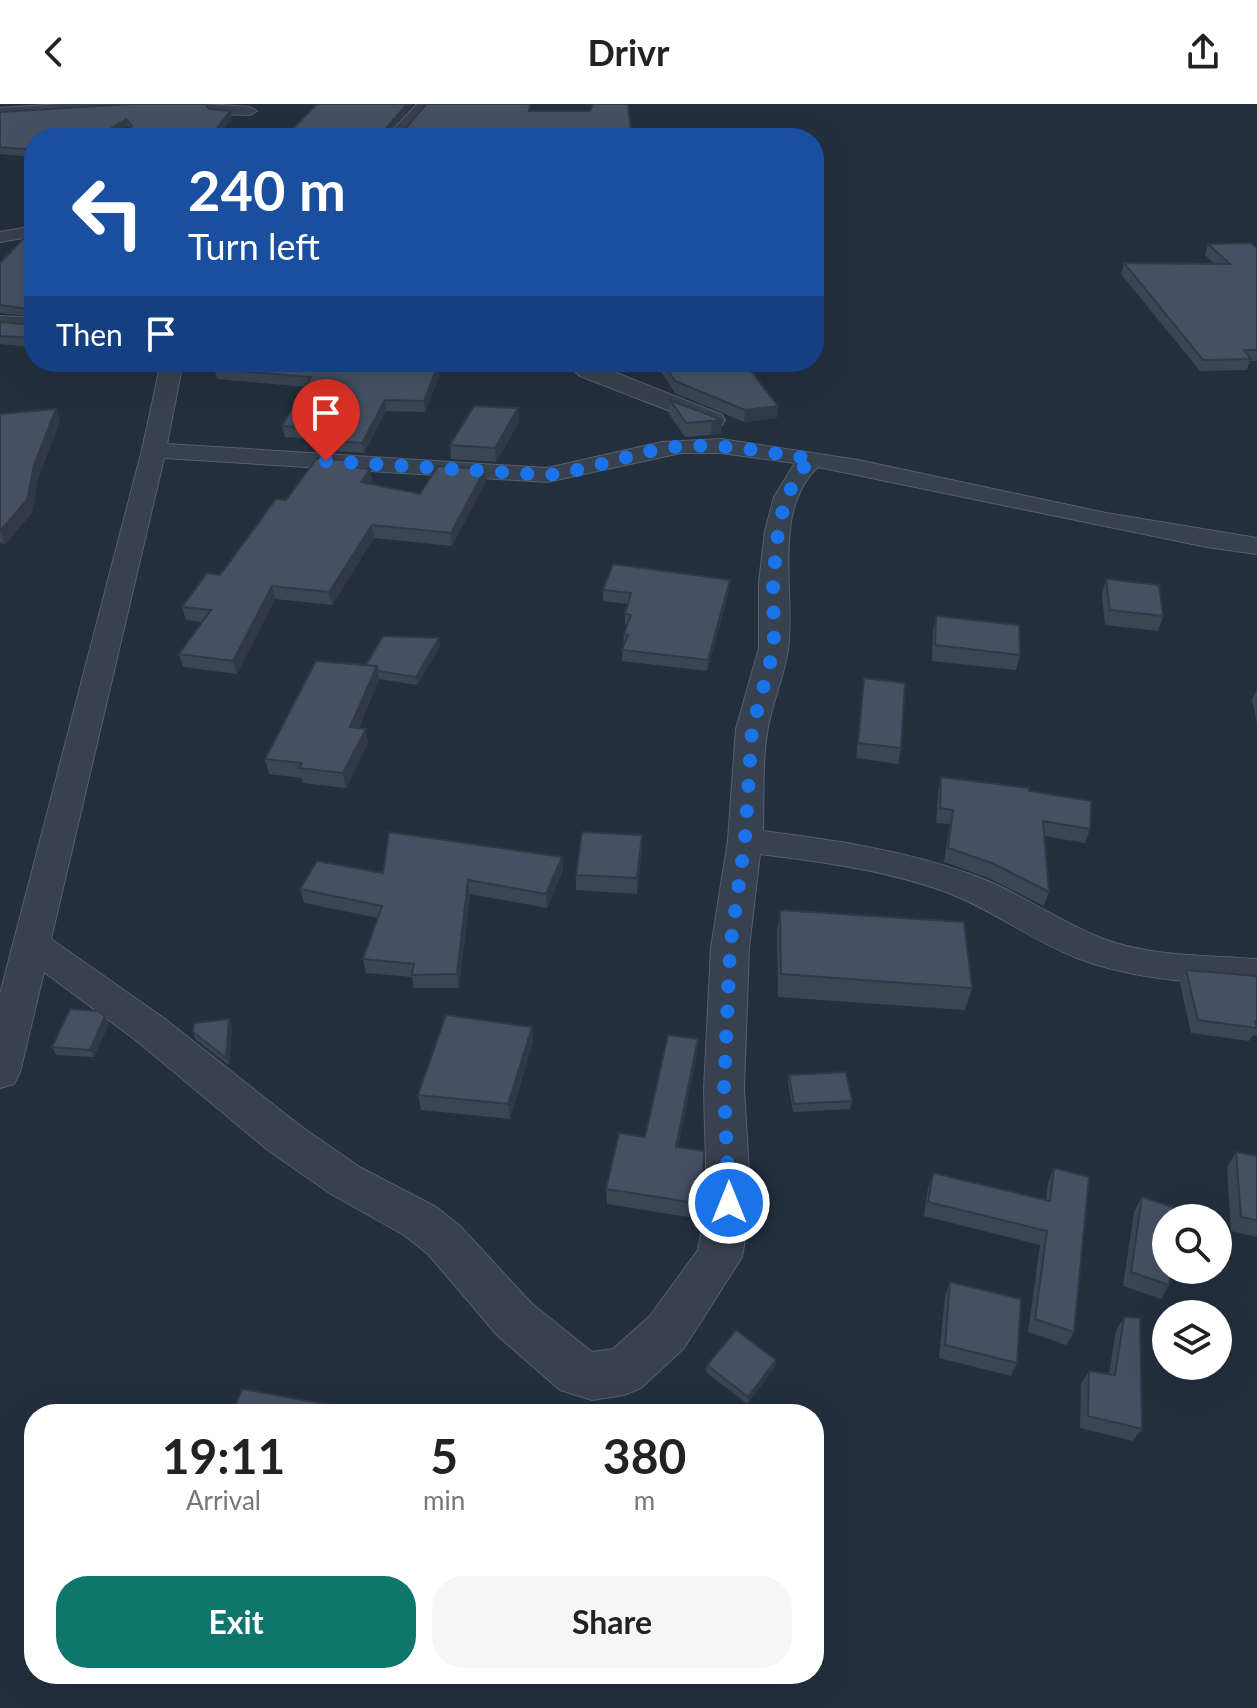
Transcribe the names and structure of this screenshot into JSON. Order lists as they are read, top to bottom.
{
  "page": {
    "header": "Drivr",
    "turn": ["240 m", "Turn left"],
    "then": "Then",
    "eta": [
      "19:11",
      "Arrival",
      "5",
      "min",
      "380",
      "m"
    ],
    "buttons": ["Exit", "Share"]
  }
}
